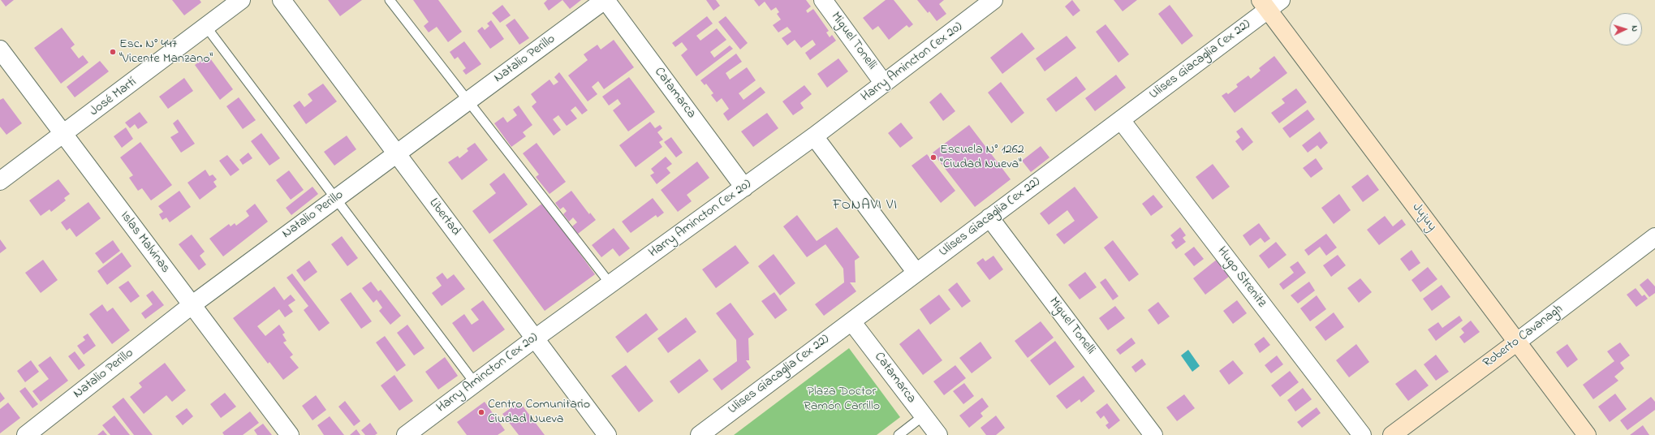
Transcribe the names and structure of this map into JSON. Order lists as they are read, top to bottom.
{
  "streets": {
    "main road": ["Jujuy", "Roberto Cavanagh"],
    "street": [
      "Miguel Tonelli",
      "Natalio Perillo",
      "Ulises Giacaglia (ex 22)",
      "Harry Amincton (ex 20)",
      "Catamarca",
      "José Martí",
      "Libertad",
      "Islas Malvinas",
      "Hugo Strenitz"
    ]
  },
  "crossings": [
    ["Miguel Tonelli", "Ulises Giacaglia (ex 22)"],
    ["Miguel Tonelli", "Harry Amincton (ex 20)"],
    ["Natalio Perillo", "Catamarca"],
    ["Natalio Perillo", "Libertad"],
    ["Natalio Perillo", "Islas Malvinas"],
    ["Ulises Giacaglia (ex 22)", "Catamarca"],
    ["Ulises Giacaglia (ex 22)", "Jujuy"],
    ["Ulises Giacaglia (ex 22)", "Hugo Strenitz"],
    ["Harry Amincton (ex 20)", "Catamarca"],
    ["Harry Amincton (ex 20)", "Libertad"],
    ["José Martí", "Islas Malvinas"],
    ["Jujuy", "Roberto Cavanagh"]
  ],
  "districts": ["FONAVI VI"],
  "parks": ["Plaza Doctor Ramón Carrillo"],
  "places": ["Esc. N° 447 \"Vicente Manzano\"", "Escuela N° 1262 \"Ciudad Nueva\"", "Centro Comunitario Ciudad Nueva"],
  "north": "right"
}
